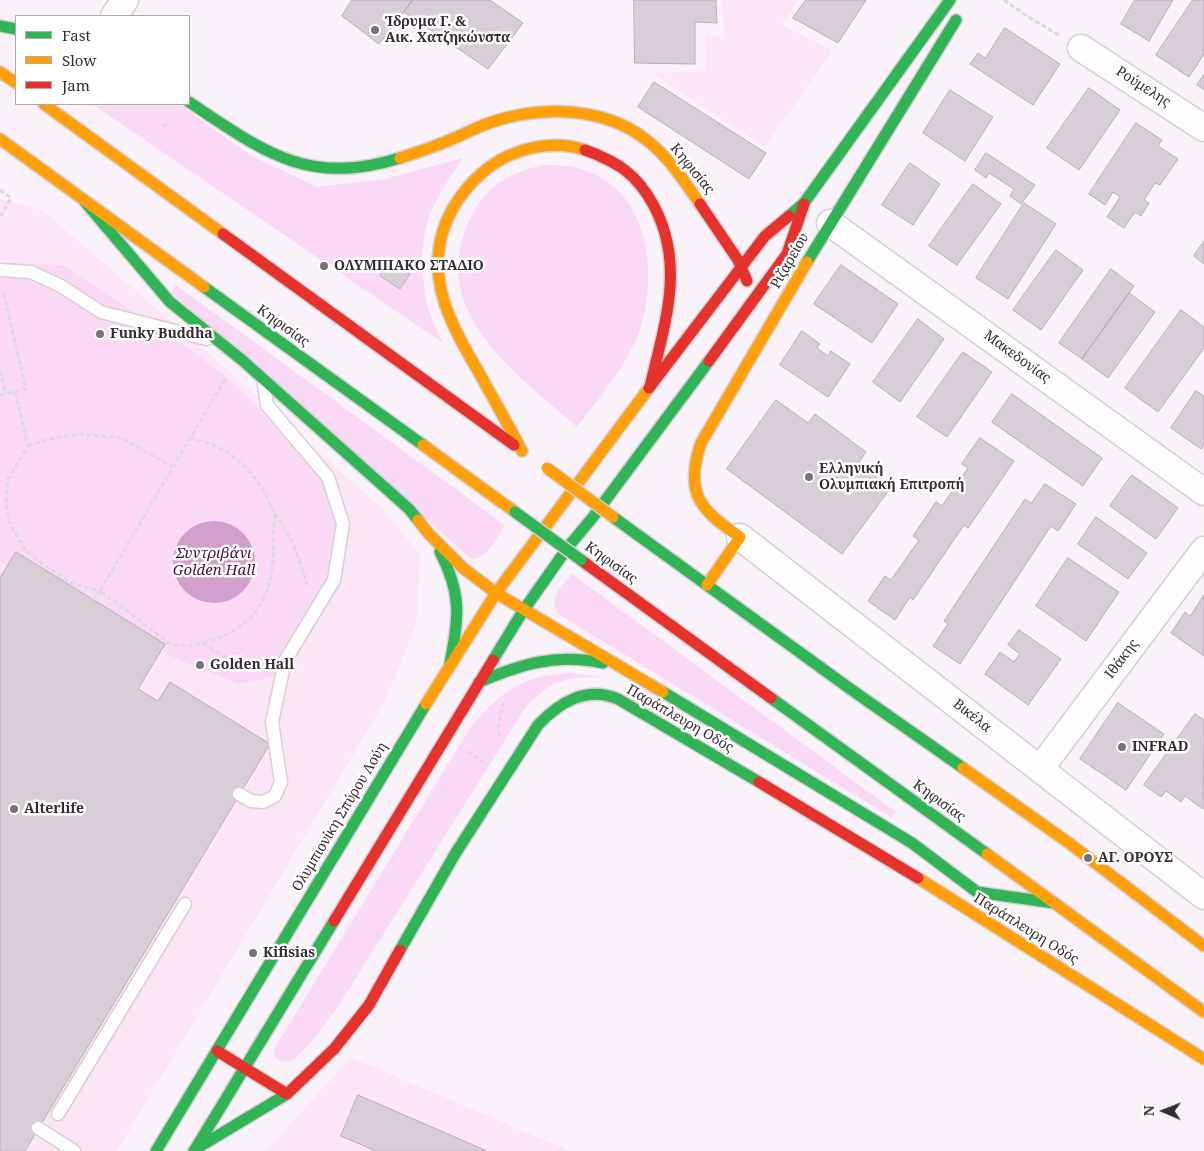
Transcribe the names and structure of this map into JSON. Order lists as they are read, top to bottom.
{
  "streets": {
    "main road": [
      "Κηφισίας",
      "Ριζαρείου",
      "Παράπλευρη Οδός",
      "Ολυμπιονίκη Σπύρου Λούη"
    ],
    "street": [
      "Ρούμελης",
      "Μακεδονίας",
      "Ιθάκης",
      "Βικέλα"
    ]
  },
  "crossings": [
    ["Κηφισίας", "Ριζαρείου"],
    ["Ριζαρείου", "Μακεδονίας"],
    ["Ριζαρείου", "Βικέλα"],
    ["Ριζαρείου", "Ολυμπιονίκη Σπύρου Λούη"],
    ["Ιθάκης", "Βικέλα"]
  ],
  "water": ["Συντριβάνι Golden Hall"],
  "places": [
    "Ίδρυμα Γ. & Αικ. Χατζηκώνστα",
    "ΟΛΥΜΠΙΑΚΟ ΣΤΑΔΙΟ",
    "Funky Buddha",
    "Ελληνική Ολυμπιακή Επιτροπή",
    "Golden Hall",
    "INFRAD",
    "Alterlife",
    "ΑΓ. ΟΡΟΥΣ",
    "Kifisias"
  ],
  "legend": ["Fast", "Slow", "Jam"],
  "north": "left"
}
